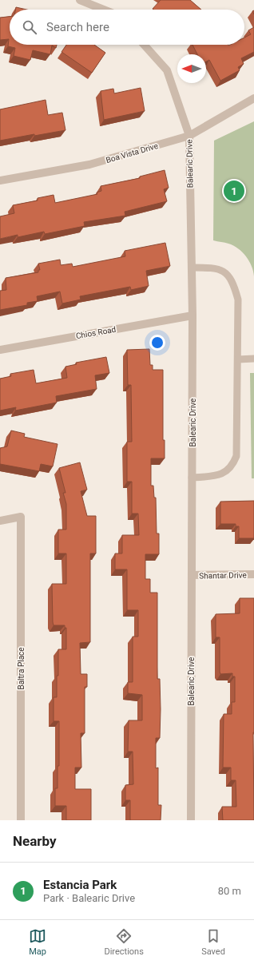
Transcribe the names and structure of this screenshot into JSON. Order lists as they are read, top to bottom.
{
  "streets": {
    "street": [
      "Boa Vista Drive",
      "Balearic Drive",
      "Chios Road",
      "Shantar Drive",
      "Baltra Place"
    ]
  },
  "crossings": [
    ["Boa Vista Drive", "Balearic Drive"],
    ["Balearic Drive", "Chios Road"],
    ["Balearic Drive", "Shantar Drive"]
  ],
  "north": "left",
  "page": {
    "search": "Search here",
    "pins": "1",
    "heading": "Nearby",
    "list": [
      {
        "mark": "1",
        "name": "Estancia Park",
        "note": "Park · Balearic Drive",
        "value": "80 m"
      }
    ],
    "nav": ["Map", "Directions", "Saved"]
  }
}
